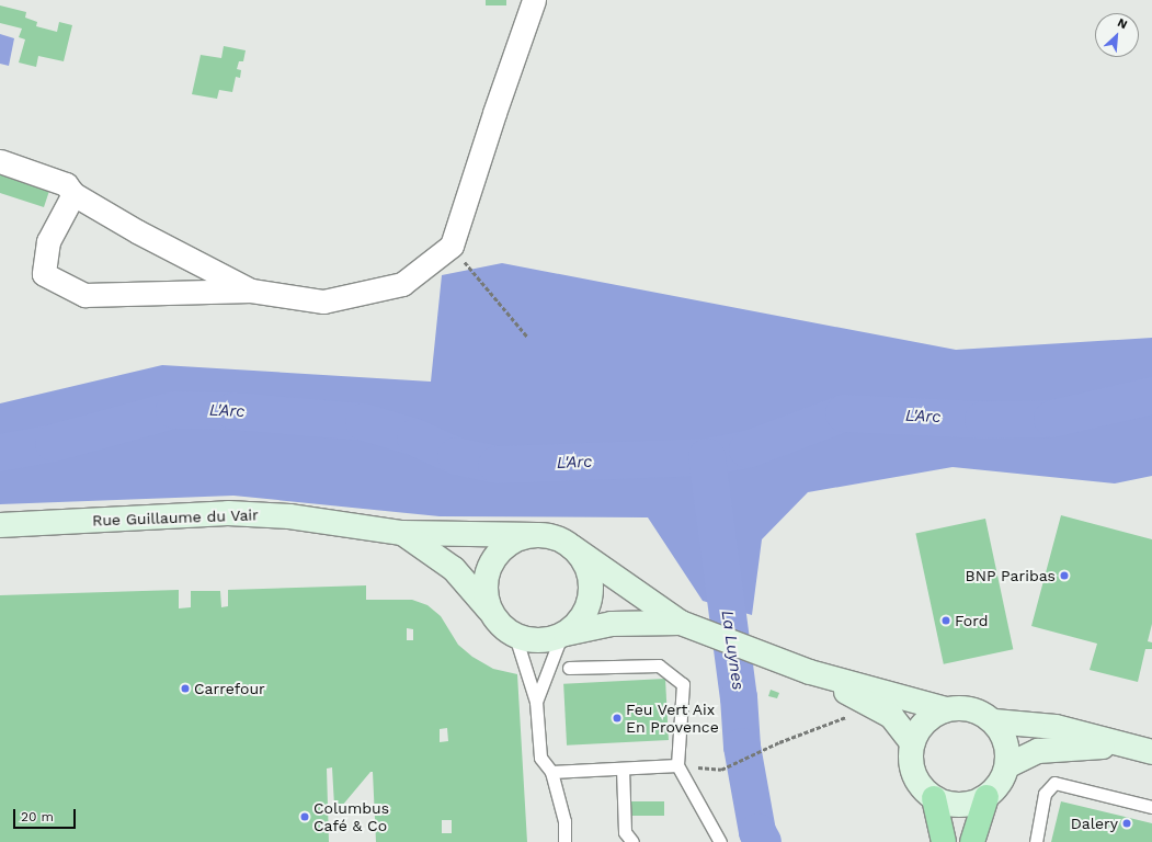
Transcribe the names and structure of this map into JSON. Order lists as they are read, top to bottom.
{
  "streets": {
    "main road": ["Rue Guillaume du Vair"]
  },
  "water": ["L'Arc", "La Luynes"],
  "places": [
    "BNP Paribas",
    "Ford",
    "Carrefour",
    "Feu Vert Aix En Provence",
    "Columbus Café & Co",
    "Dalery"
  ],
  "scale_bar": "20 m",
  "north": "top right"
}
